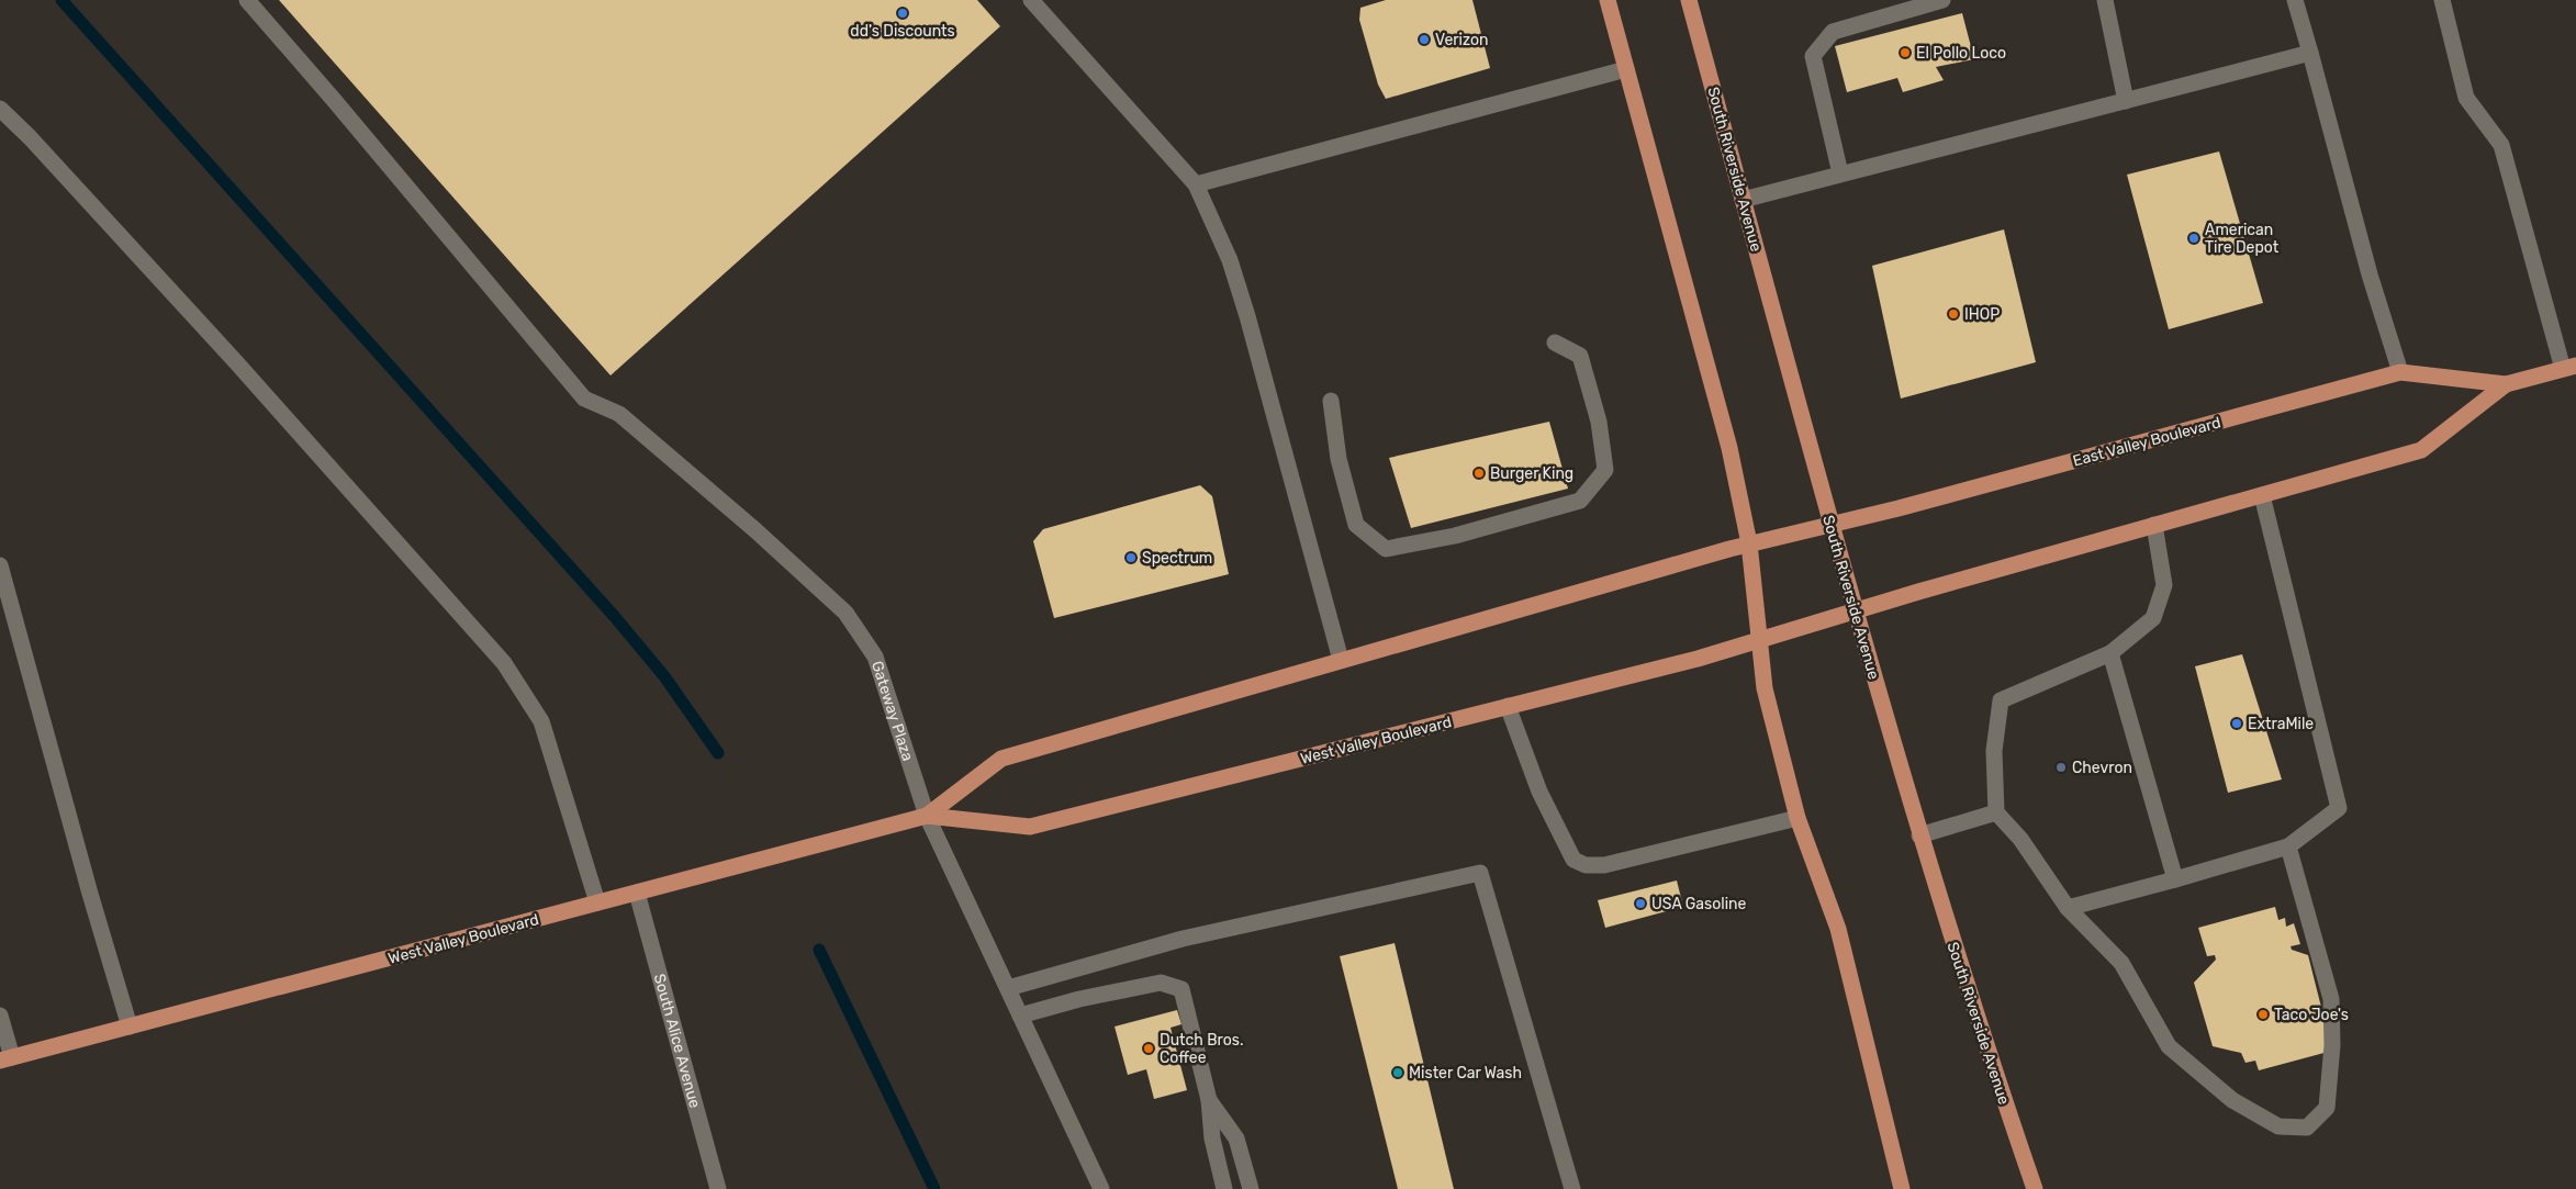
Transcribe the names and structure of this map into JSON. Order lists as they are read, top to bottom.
{
  "streets": {
    "main road": ["South Riverside Avenue", "East Valley Boulevard", "West Valley Boulevard"],
    "street": ["Gateway Plaza", "South Alice Avenue"]
  },
  "crossings": [
    ["South Riverside Avenue", "East Valley Boulevard"],
    ["East Valley Boulevard", "West Valley Boulevard"],
    ["Gateway Plaza", "West Valley Boulevard"],
    ["West Valley Boulevard", "South Alice Avenue"]
  ],
  "places": [
    "dd's Discounts",
    "Verizon",
    "El Pollo Loco",
    "American Tire Depot",
    "IHOP",
    "Burger King",
    "Spectrum",
    "ExtraMile",
    "Chevron",
    "USA Gasoline",
    "Taco Joe's",
    "Dutch Bros. Coffee",
    "Mister Car Wash"
  ]
}
